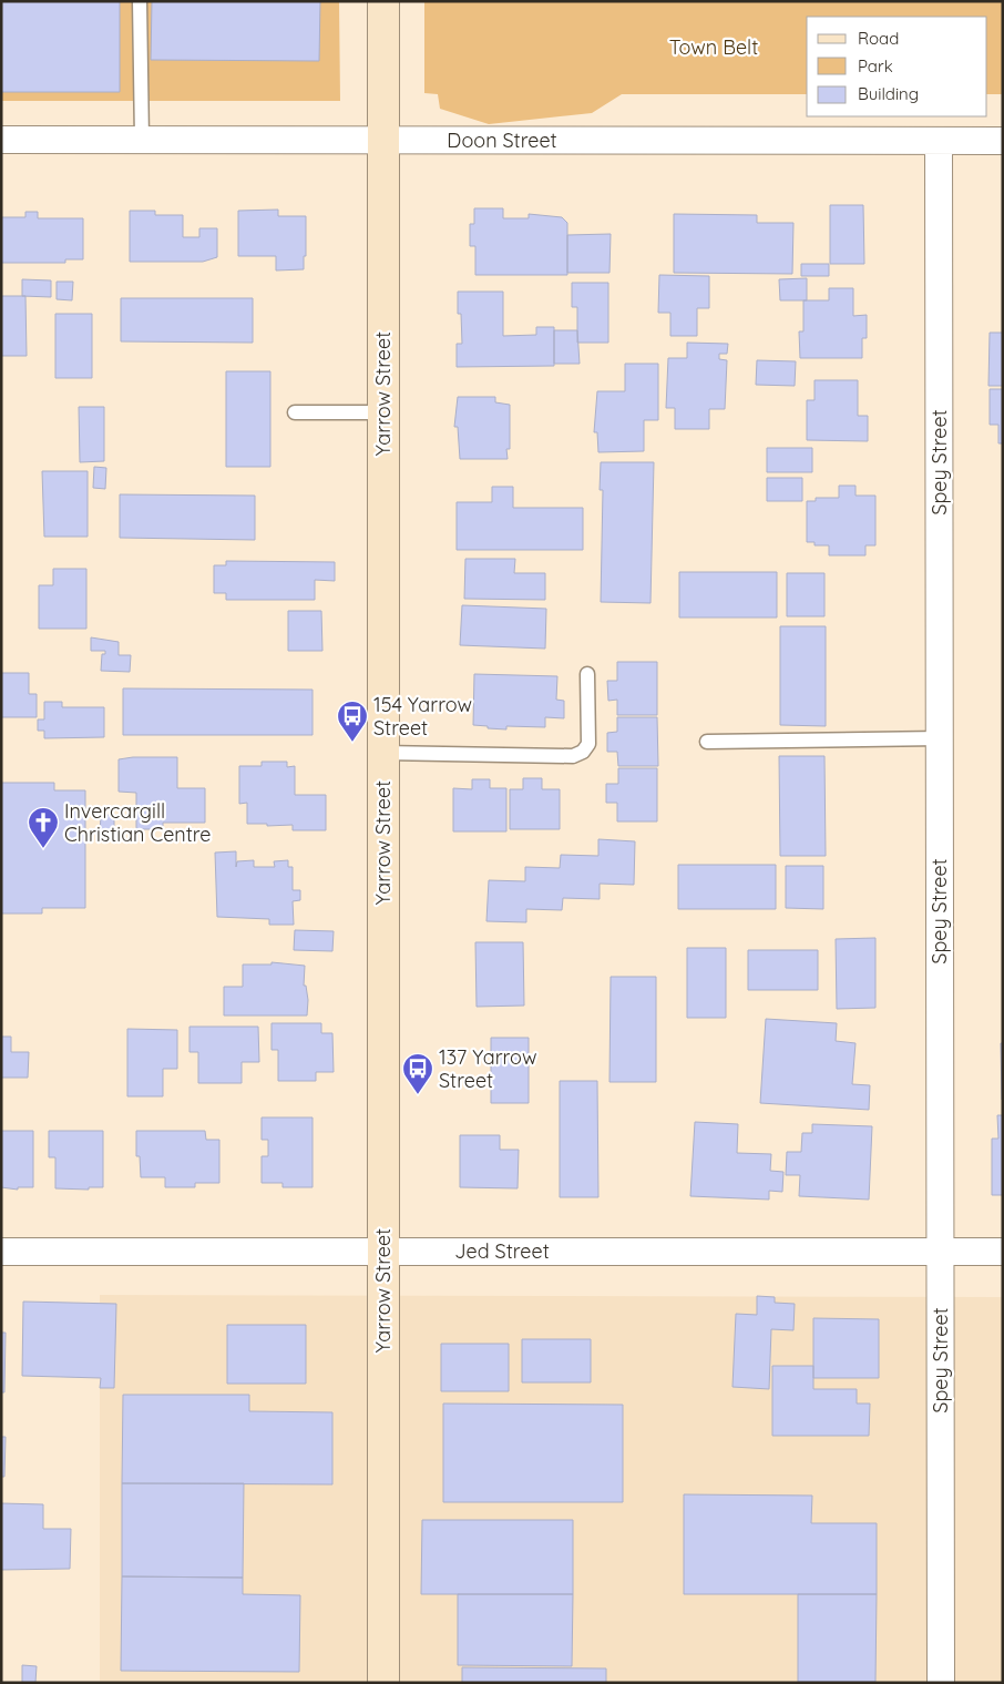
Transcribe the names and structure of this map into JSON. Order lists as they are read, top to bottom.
{
  "streets": {
    "main road": ["Yarrow Street"],
    "street": ["Doon Street", "Spey Street", "Jed Street"]
  },
  "crossings": [
    ["Doon Street", "Yarrow Street"],
    ["Doon Street", "Spey Street"],
    ["Yarrow Street", "Jed Street"],
    ["Spey Street", "Jed Street"]
  ],
  "parks": ["Town Belt"],
  "places": {
    "bus stop": ["154 Yarrow Street", "137 Yarrow Street"],
    "church": ["Invercargill Christian Centre"]
  },
  "legend": ["Road", "Park", "Building"]
}
